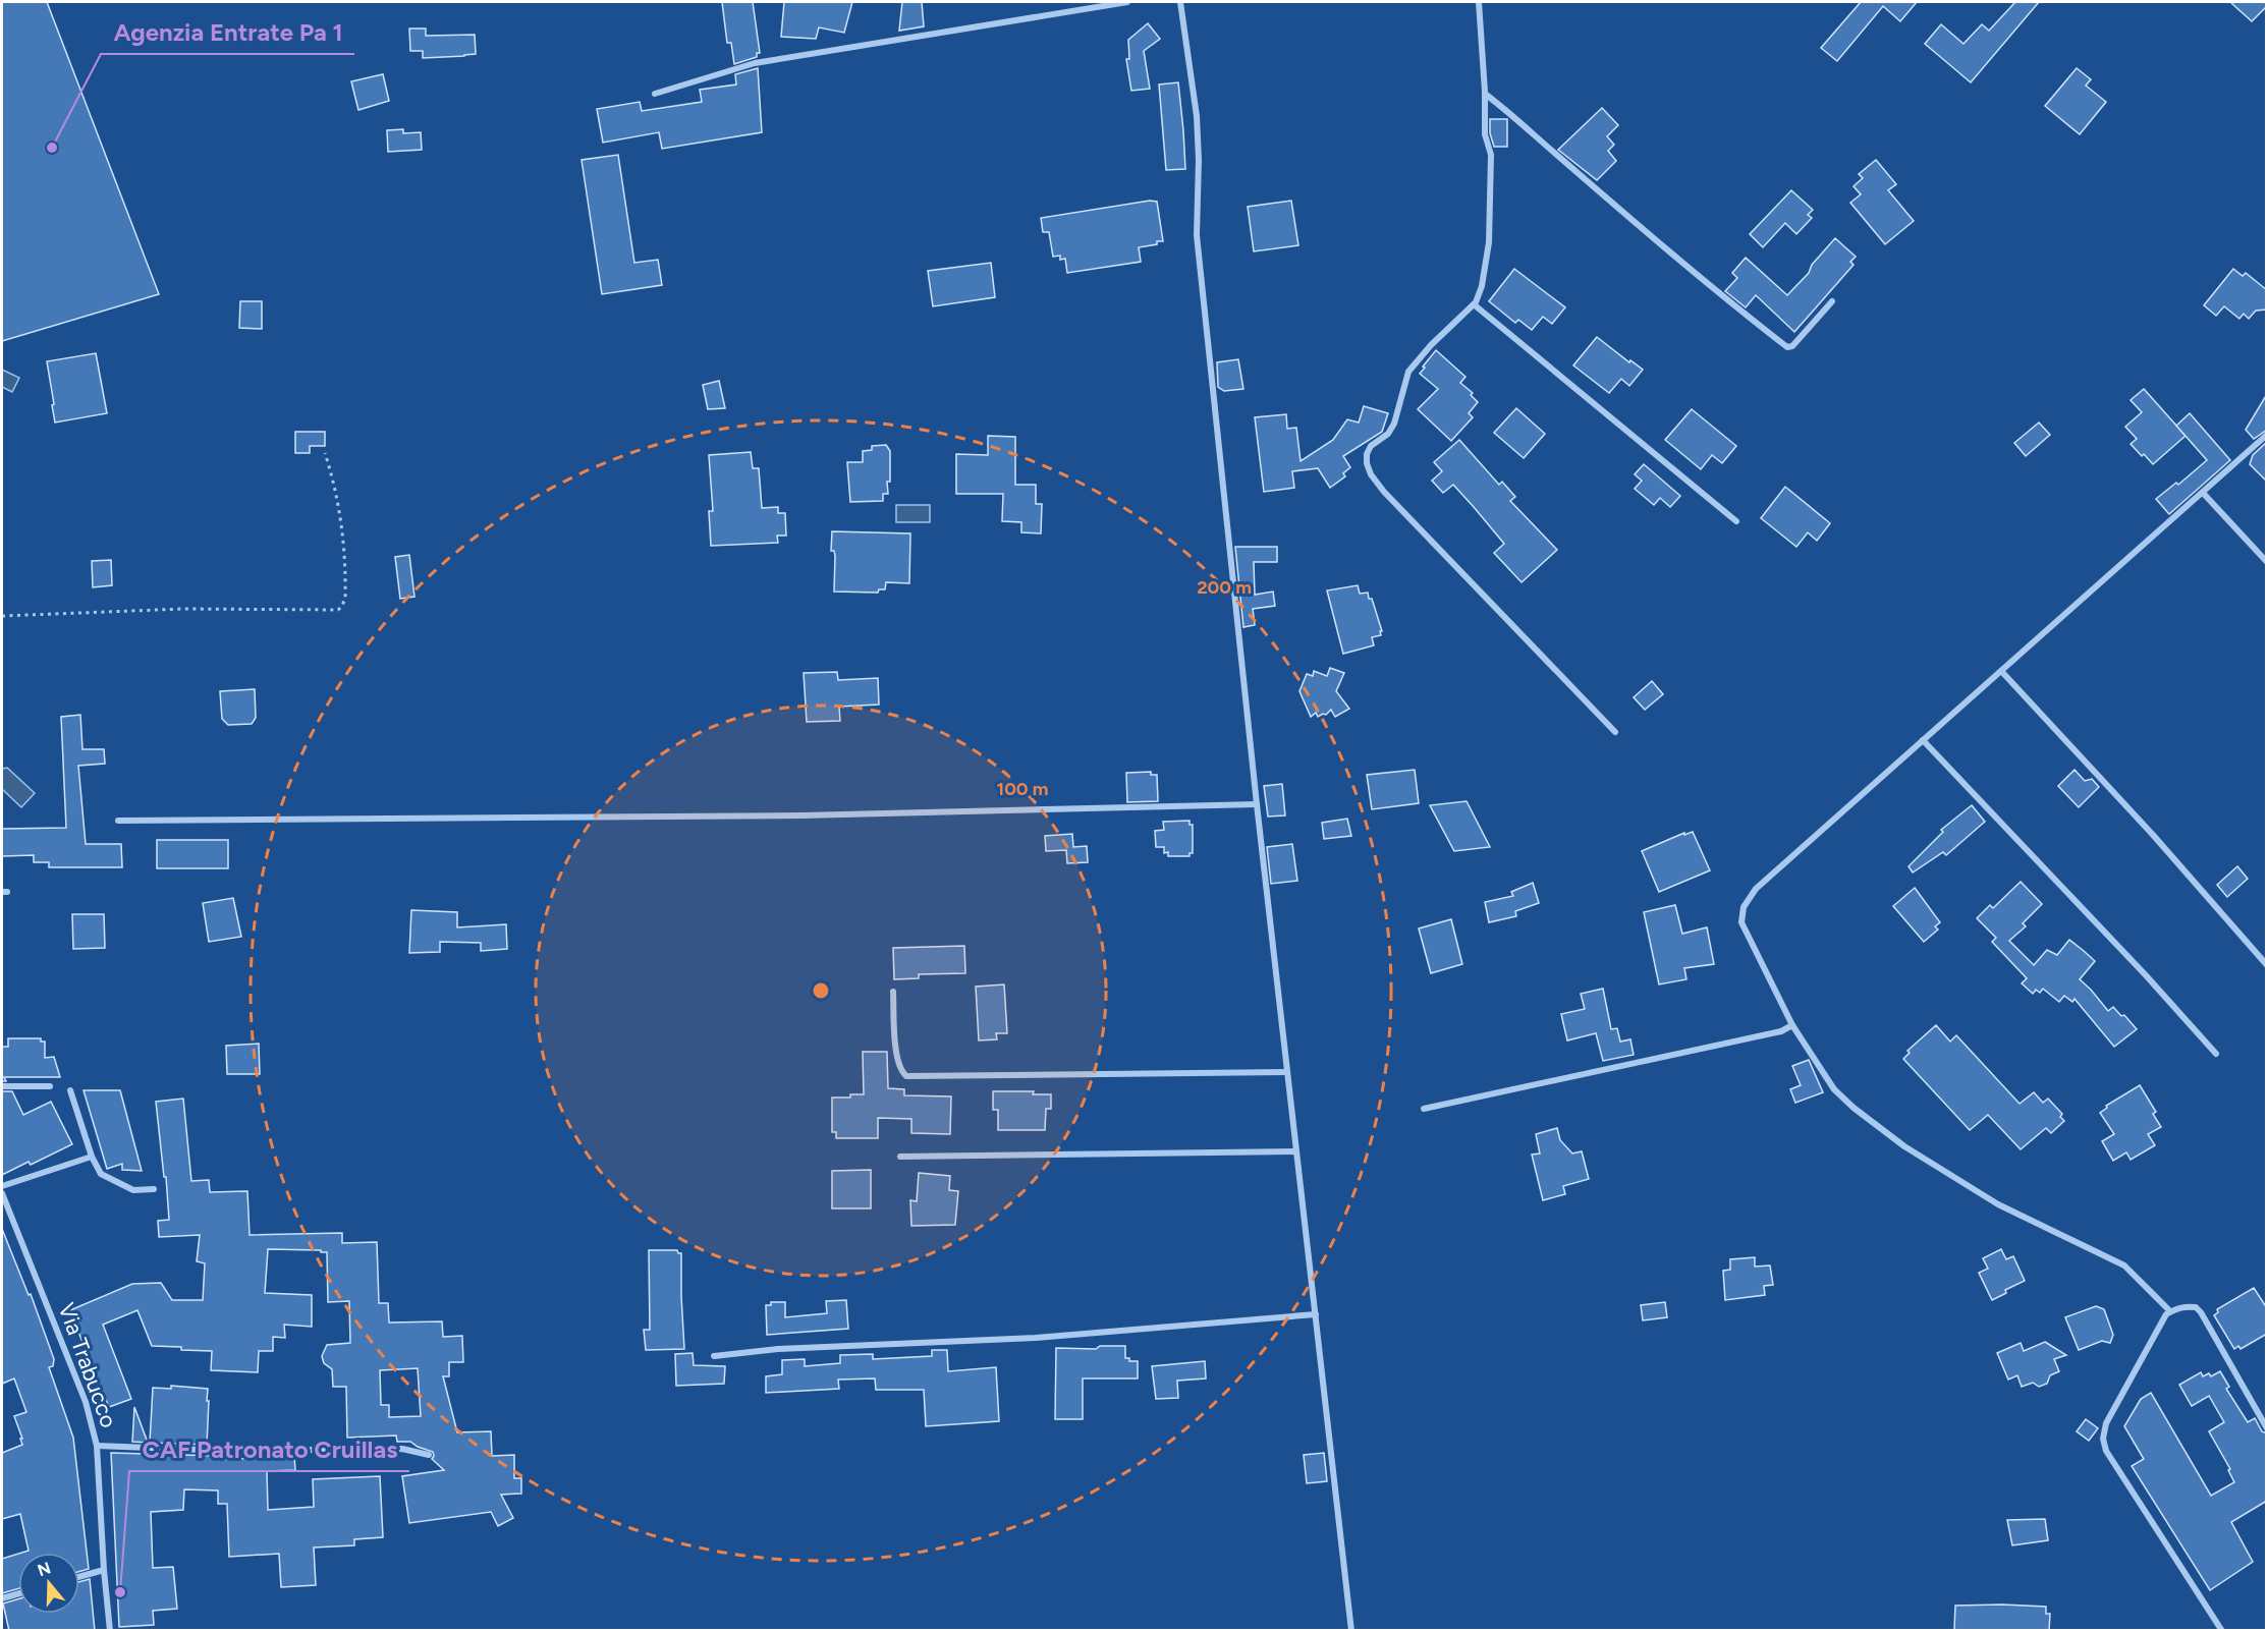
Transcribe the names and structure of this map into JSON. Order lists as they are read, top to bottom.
{
  "streets": {
    "street": ["Via Trabucco"]
  },
  "places": ["Agenzia Entrate Pa 1", "CAF Patronato Cruillas"],
  "north": "top",
  "rings": ["200 m", "100 m"]
}
